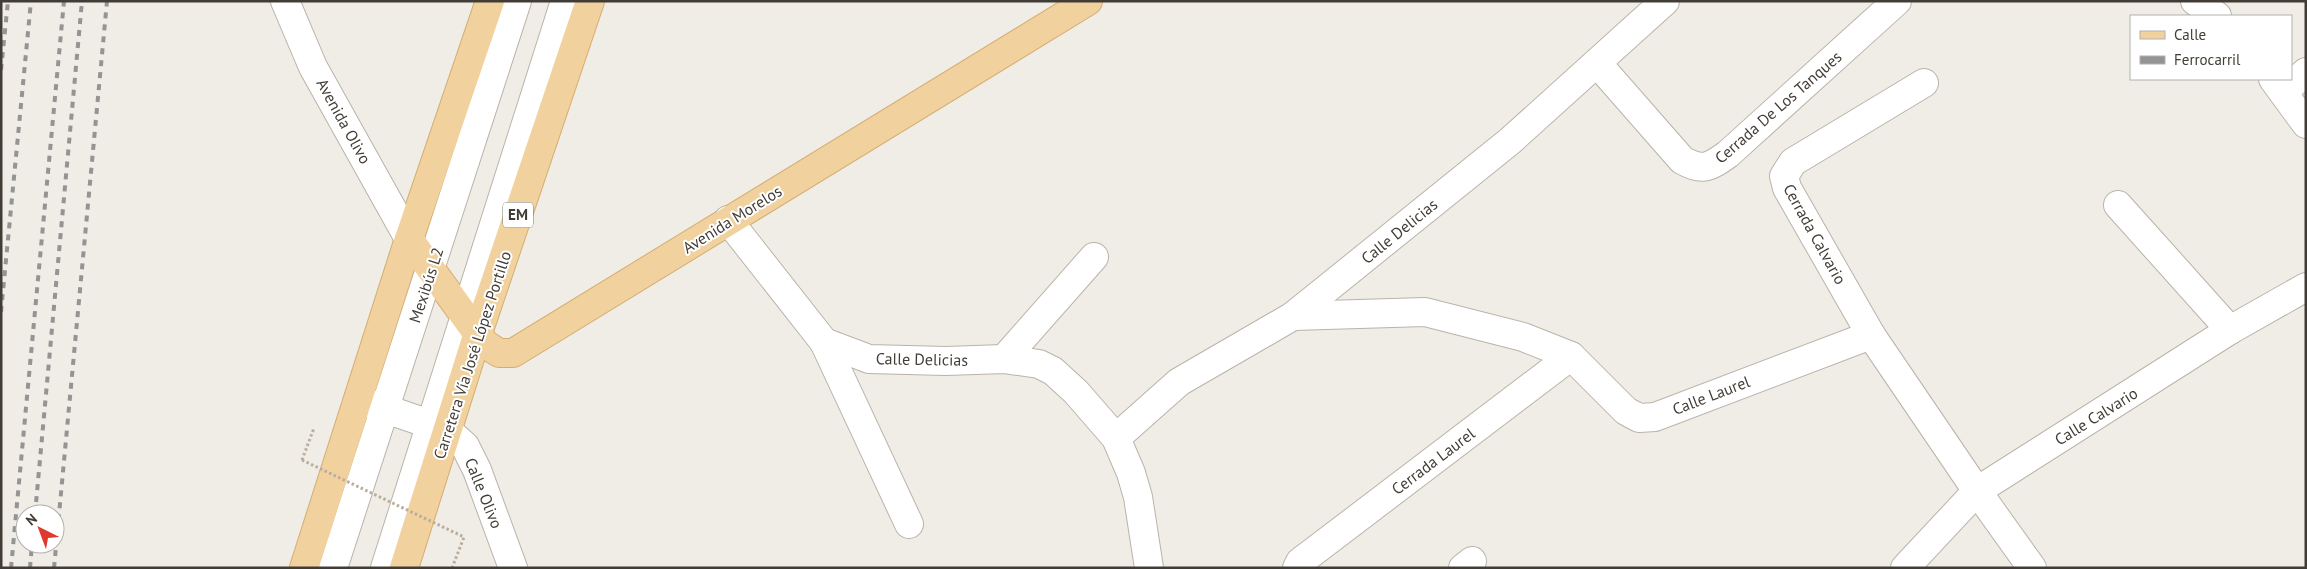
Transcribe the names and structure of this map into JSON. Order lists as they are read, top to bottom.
{
  "streets": {
    "main road": ["EM", "Avenida Morelos", "Carretera Vía José López Portillo"],
    "street": [
      "Cerrada De Los Tanques",
      "Avenida Olivo",
      "Calle Delicias",
      "Cerrada Calvario",
      "Mexibús L2",
      "Calle Laurel",
      "Calle Calvario",
      "Cerrada Laurel",
      "Calle Olivo"
    ]
  },
  "crossings": [
    ["Cerrada De Los Tanques", "Calle Delicias"],
    ["Avenida Olivo", "Avenida Morelos"],
    ["Avenida Morelos", "Mexibús L2"],
    ["Avenida Morelos", "Carretera Vía José López Portillo"],
    ["Calle Delicias", "Calle Laurel"],
    ["Cerrada Calvario", "Calle Laurel"],
    ["Mexibús L2", "Calle Olivo"],
    ["Carretera Vía José López Portillo", "Calle Olivo"],
    ["Calle Laurel", "Cerrada Laurel"]
  ],
  "legend": ["Calle", "Ferrocarril"],
  "north": "top left"
}
